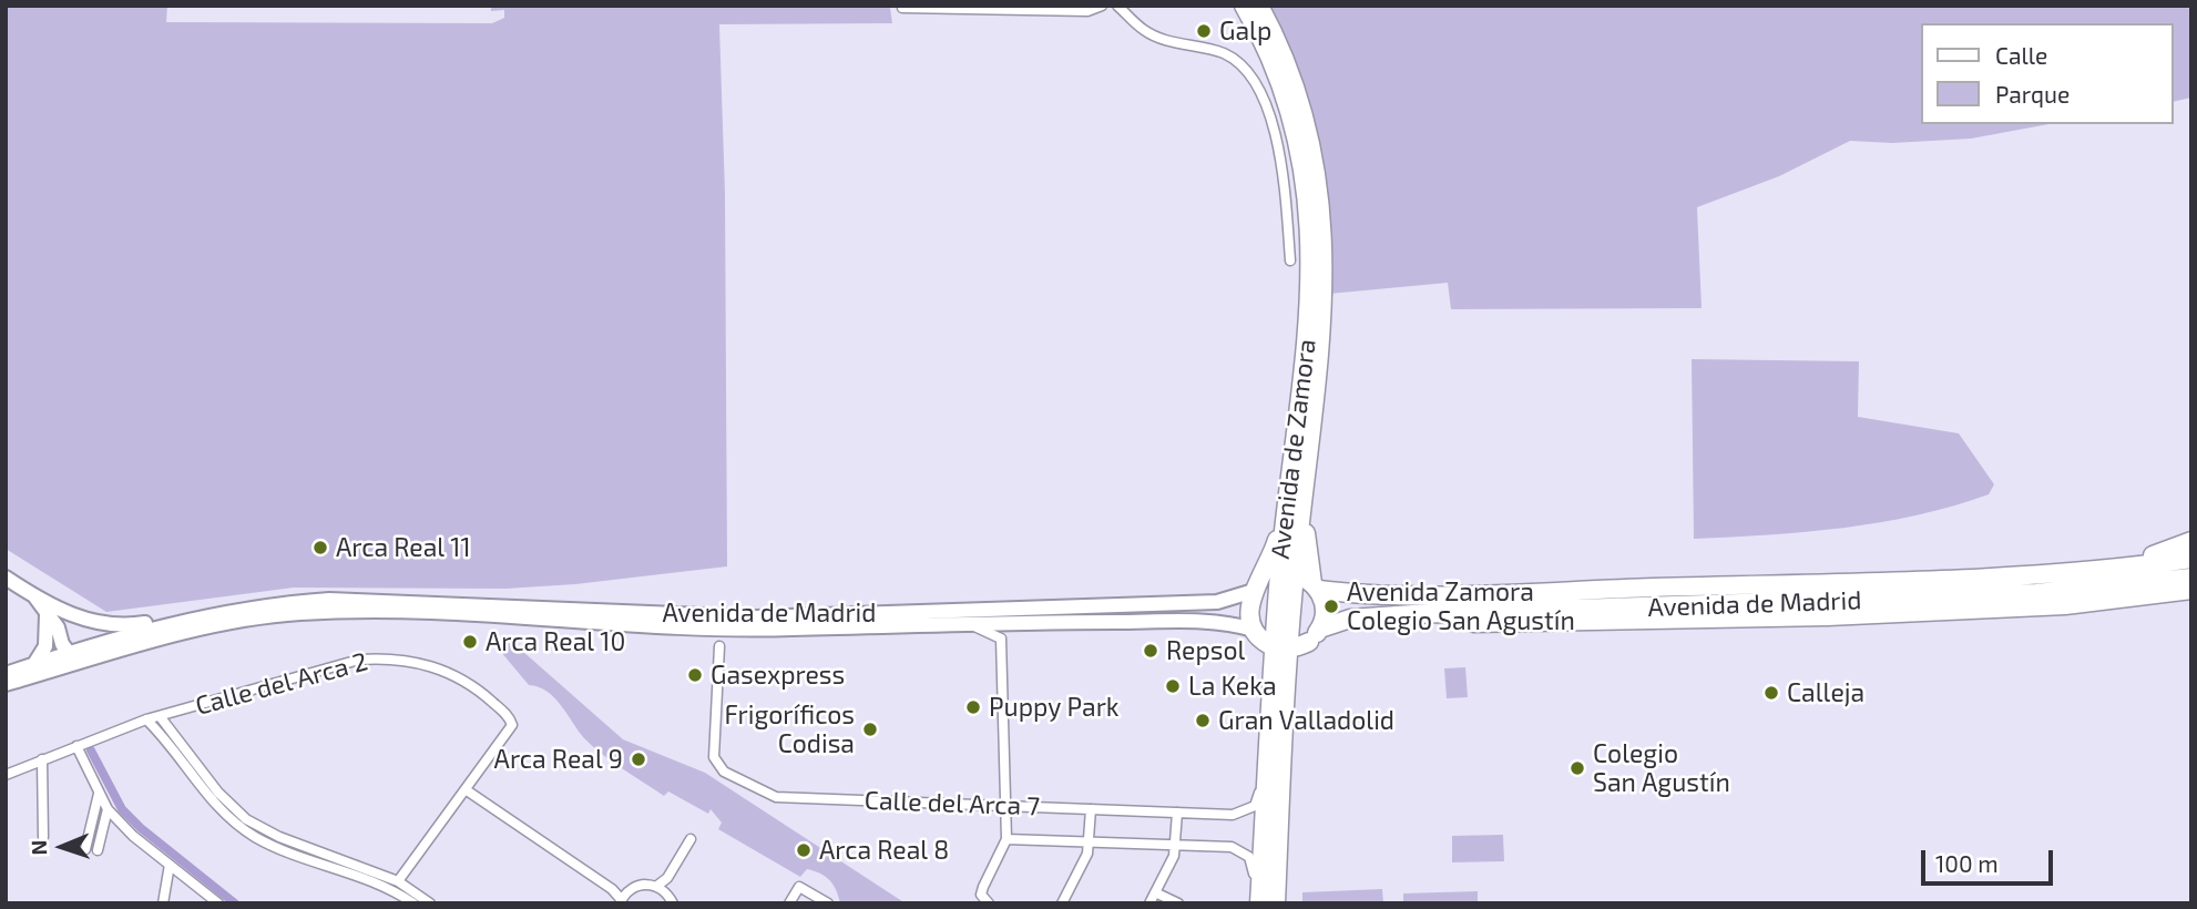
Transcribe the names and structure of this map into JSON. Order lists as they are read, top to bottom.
{
  "streets": {
    "highway": ["Avenida de Zamora", "Avenida de Madrid"],
    "street": ["Calle del Arca 2", "Calle del Arca 7"]
  },
  "crossings": [
    ["Avenida de Zamora", "Avenida de Madrid"],
    ["Avenida de Zamora", "Calle del Arca 7"]
  ],
  "places": [
    "Galp",
    "Arca Real 11",
    "Avenida Zamora Colegio San Agustín",
    "Arca Real 10",
    "Repsol",
    "Gasexpress",
    "La Keka",
    "Calleja",
    "Puppy Park",
    "Gran Valladolid",
    "Frigoríficos Codisa",
    "Arca Real 9",
    "Colegio San Agustín",
    "Arca Real 8"
  ],
  "legend": ["Calle", "Parque"],
  "scale_bar": "100 m",
  "north": "left"
}
